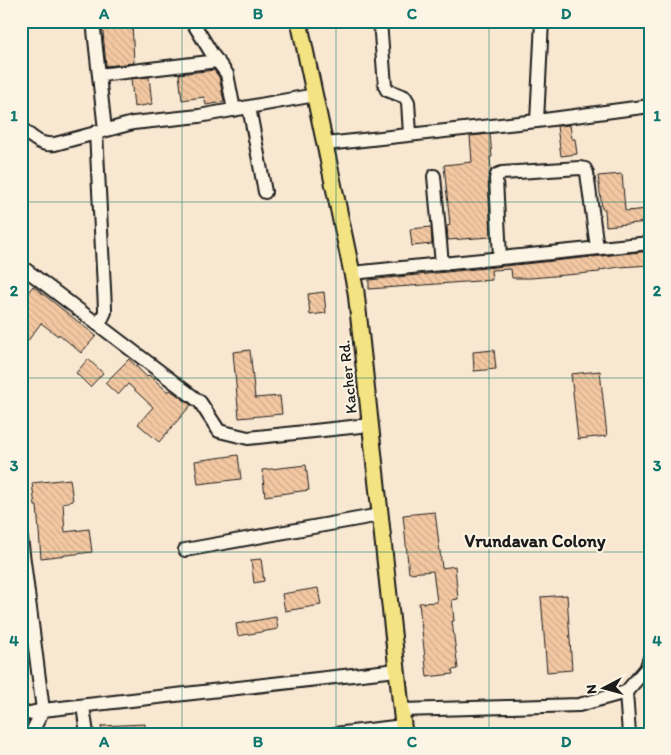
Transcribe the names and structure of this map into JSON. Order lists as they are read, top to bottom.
{
  "streets": {
    "main road": ["Kacher Rd."]
  },
  "districts": ["Vrundavan Colony"],
  "north": "left",
  "grid": {
    "columns": [
      "A",
      "B",
      "C",
      "D"
    ],
    "rows": [
      "1",
      "2",
      "3",
      "4"
    ]
  }
}
